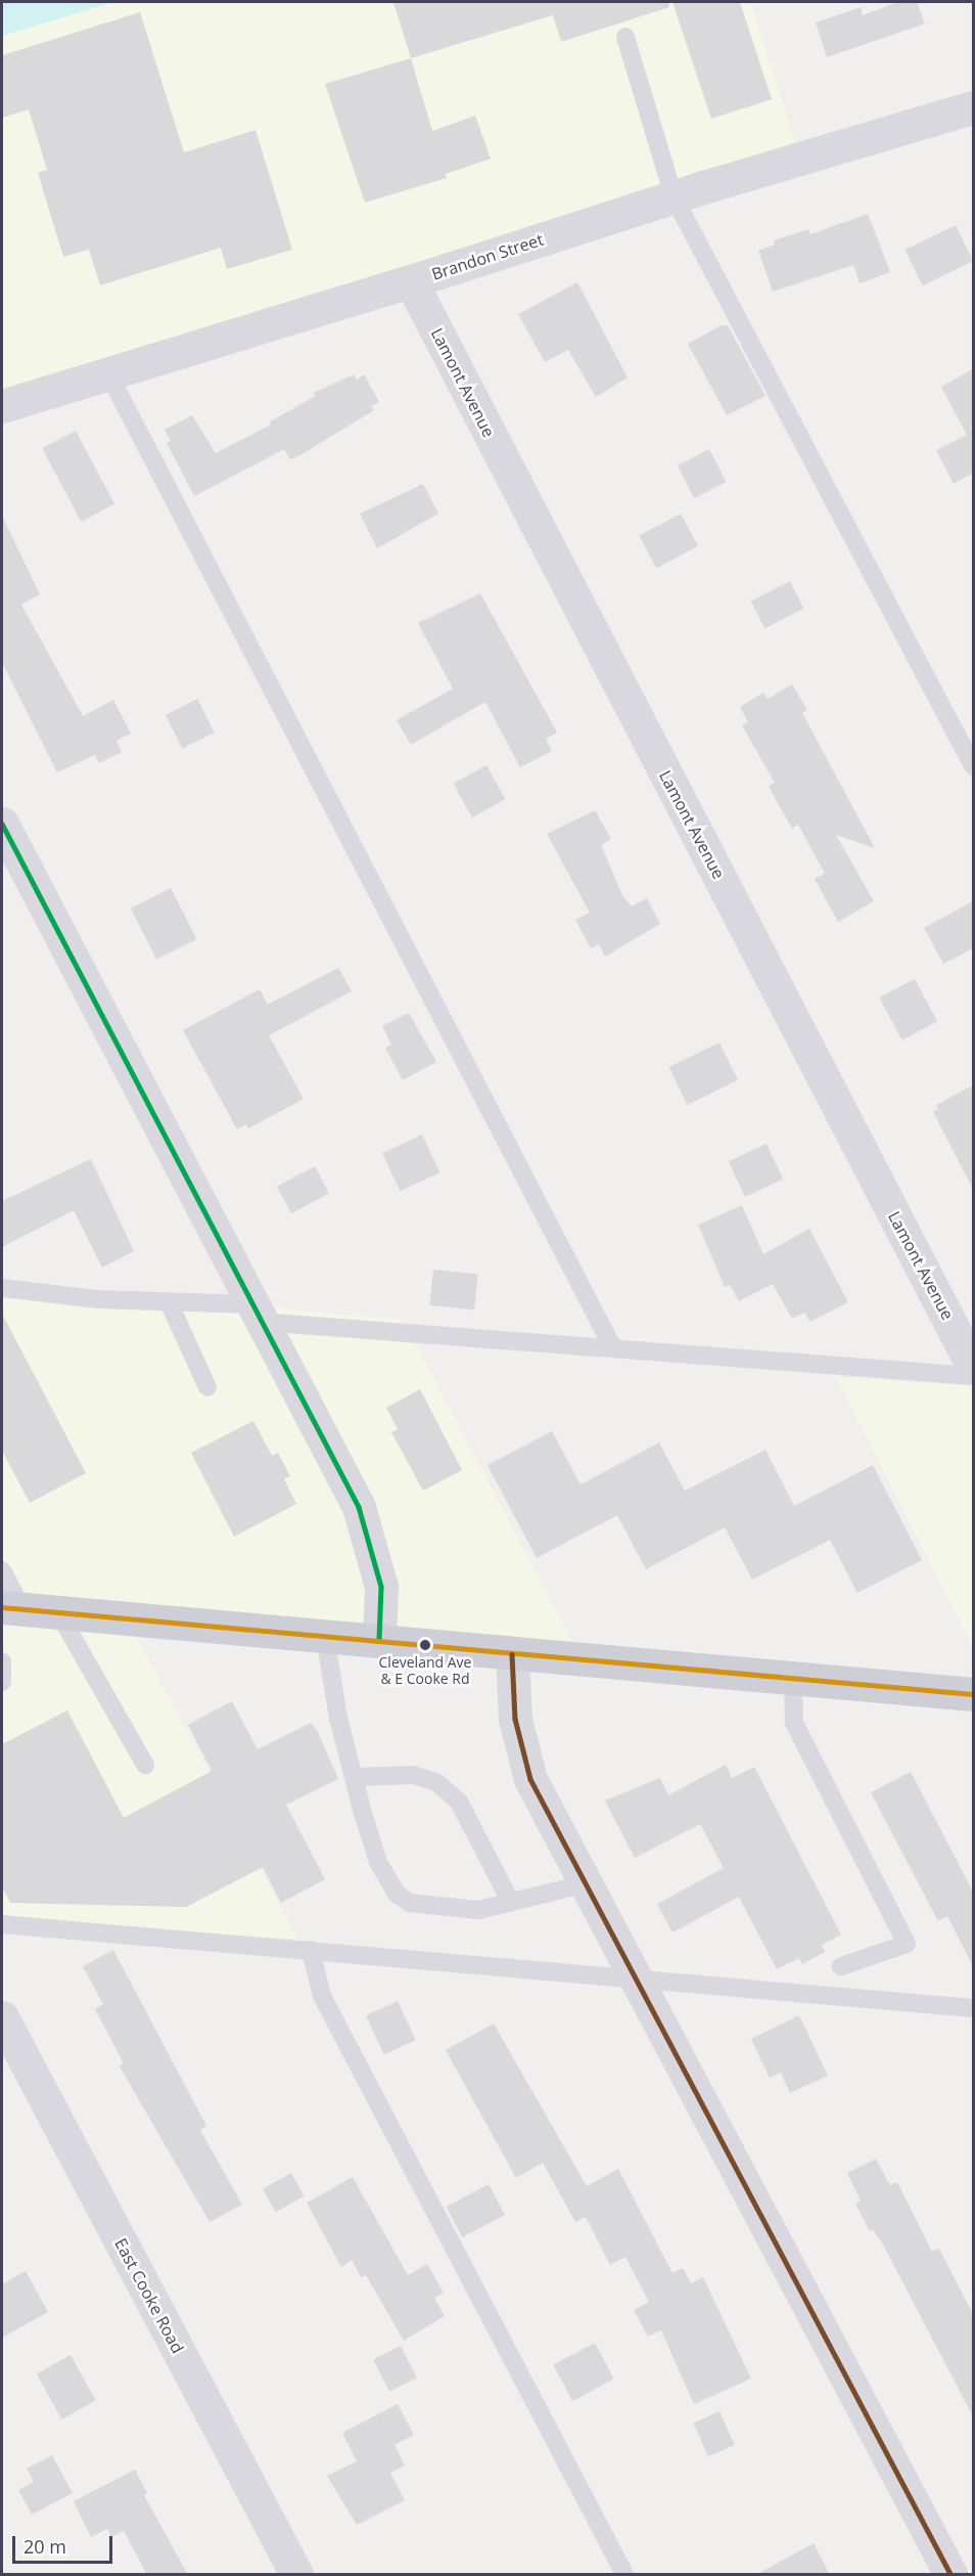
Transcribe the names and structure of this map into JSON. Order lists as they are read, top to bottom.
{
  "streets": {
    "street": ["Brandon Street", "Lamont Avenue", "East Cooke Road"]
  },
  "crossings": [
    ["Brandon Street", "Lamont Avenue"]
  ],
  "places": ["Cleveland Ave & E Cooke Rd"],
  "scale_bar": "20 m"
}
